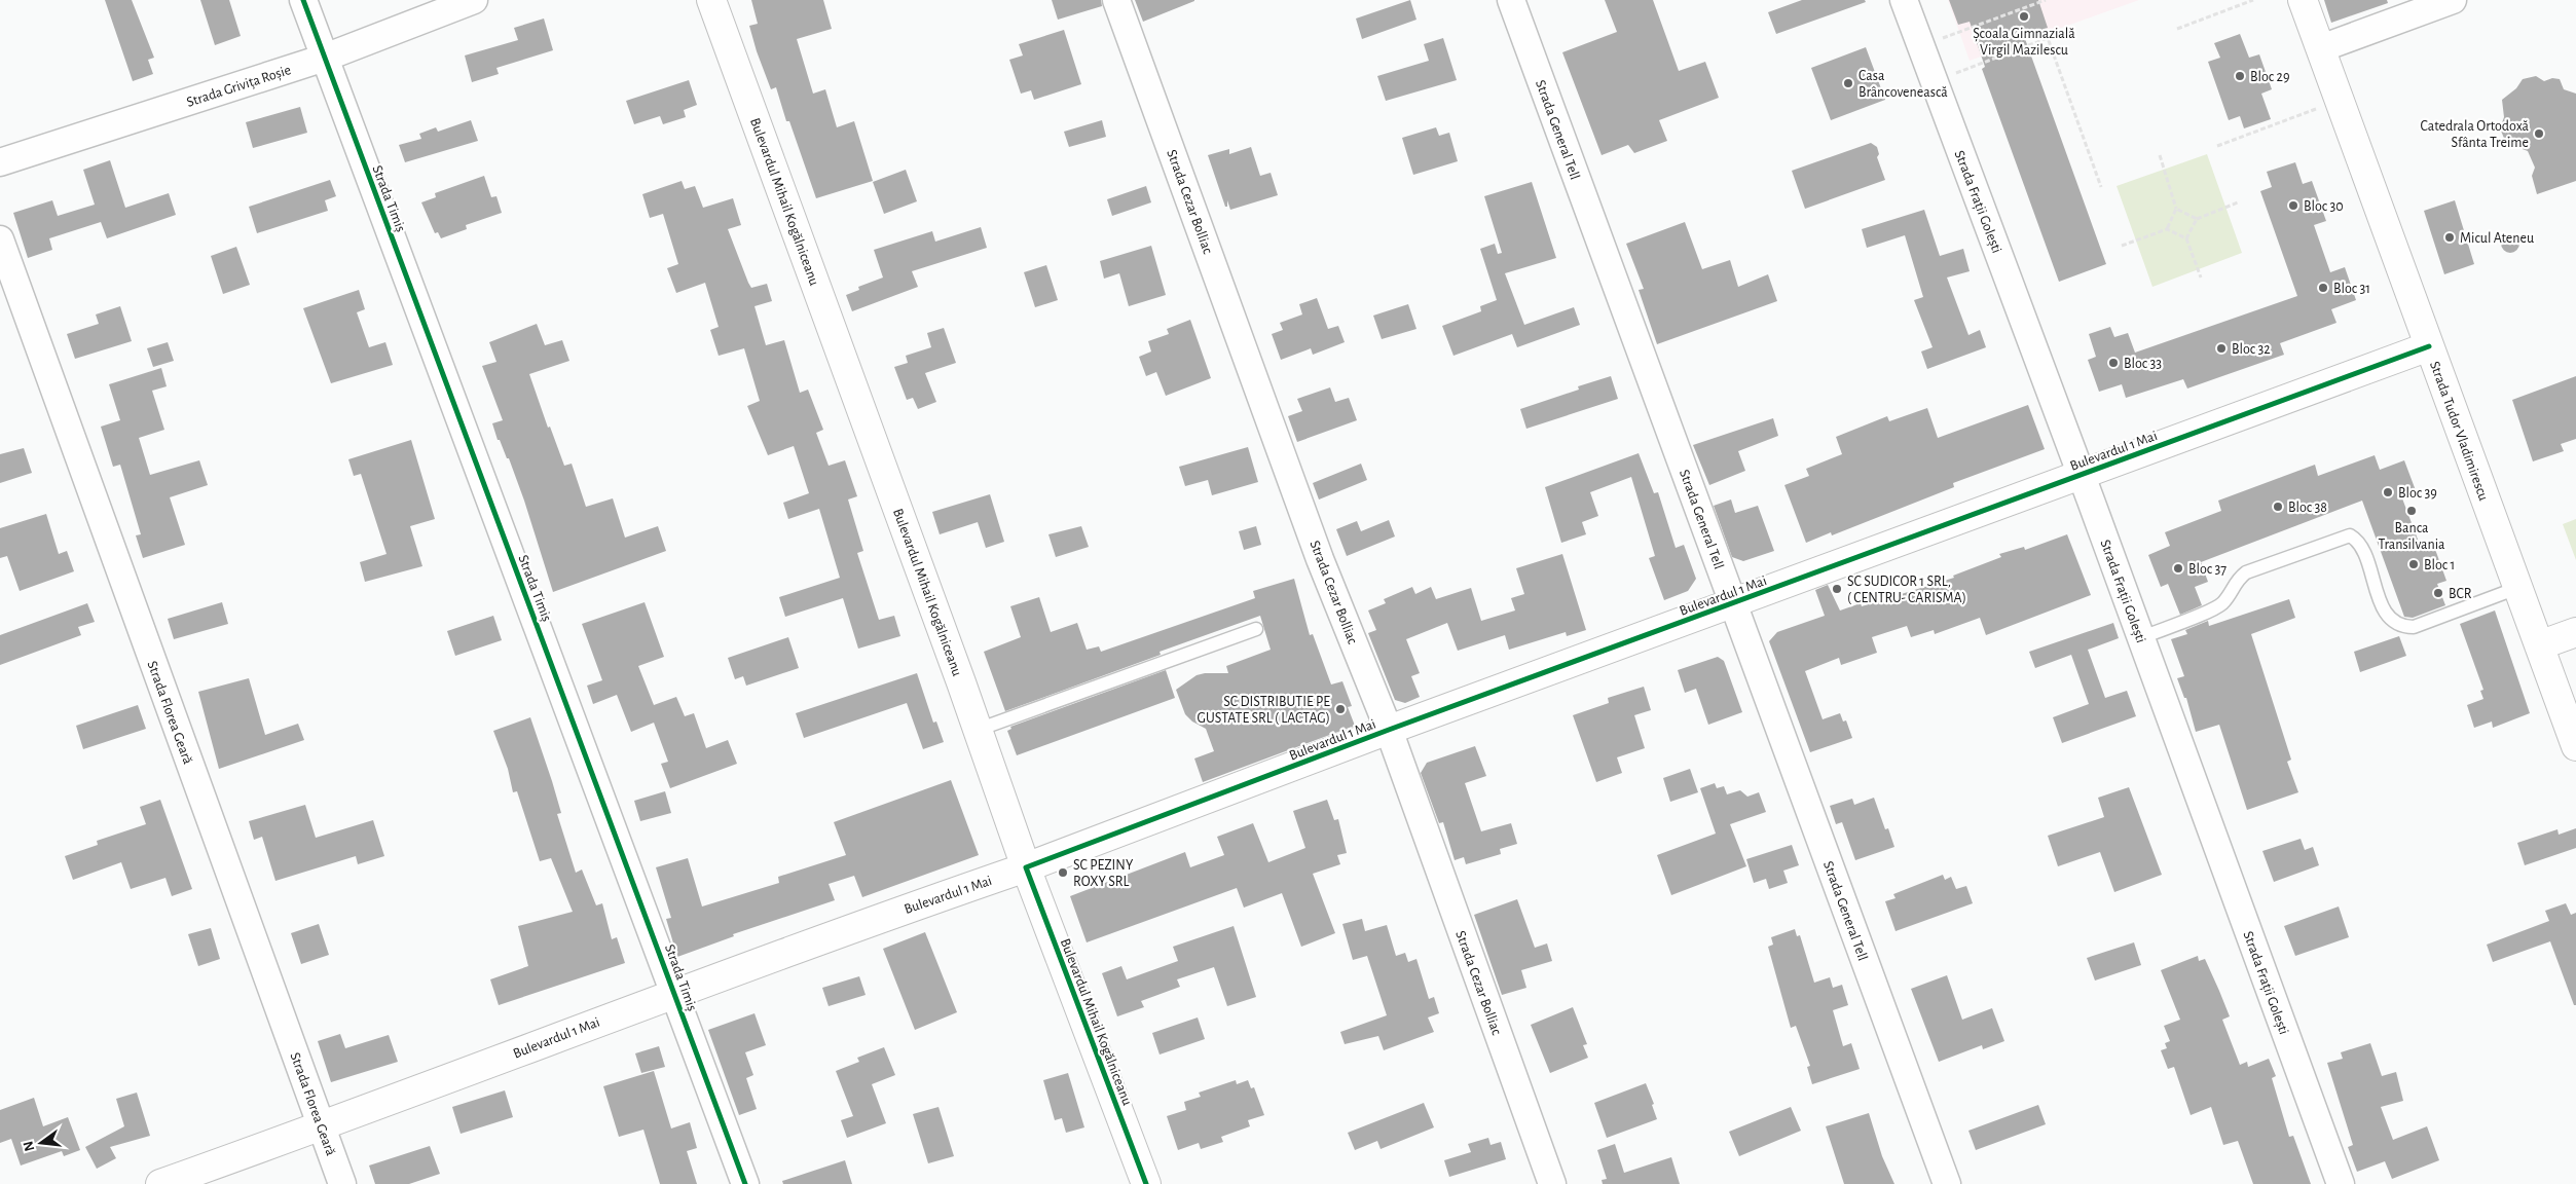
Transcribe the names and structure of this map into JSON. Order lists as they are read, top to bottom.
{
  "streets": {
    "street": [
      "Strada Grivița Roșie",
      "Strada General Tell",
      "Strada Timiș",
      "Bulevardul Mihail Kogălniceanu",
      "Strada Cezar Bolliac",
      "Strada Frații Golești",
      "Strada Tudor Vladimirescu",
      "Bulevardul 1 Mai",
      "Strada Florea Geară"
    ]
  },
  "crossings": [
    ["Strada Grivița Roșie", "Strada Timiș"],
    ["Strada General Tell", "Bulevardul 1 Mai"],
    ["Strada Timiș", "Bulevardul 1 Mai"],
    ["Bulevardul Mihail Kogălniceanu", "Bulevardul 1 Mai"],
    ["Strada Cezar Bolliac", "Bulevardul 1 Mai"],
    ["Strada Frații Golești", "Bulevardul 1 Mai"],
    ["Strada Tudor Vladimirescu", "Bulevardul 1 Mai"],
    ["Bulevardul 1 Mai", "Strada Florea Geară"]
  ],
  "places": [
    "Școala Gimnazială Virgil Mazilescu",
    "Bloc 29",
    "Casa Brâncovenească",
    "Catedrala Ortodoxă Sfânta Treime",
    "Bloc 30",
    "Micul Ateneu",
    "Bloc 31",
    "Bloc 32",
    "Bloc 33",
    "Bloc 39",
    "Bloc 38",
    "Banca Transilvania",
    "Bloc 1",
    "Bloc 37",
    "SC SUDICOR 1 SRL, ( CENTRU- CARISMA)",
    "BCR",
    "SC DISTRIBUTIE PE GUSTATE SRL ( LACTAG)",
    "SC PEZINY ROXY SRL"
  ],
  "north": "left"
}
